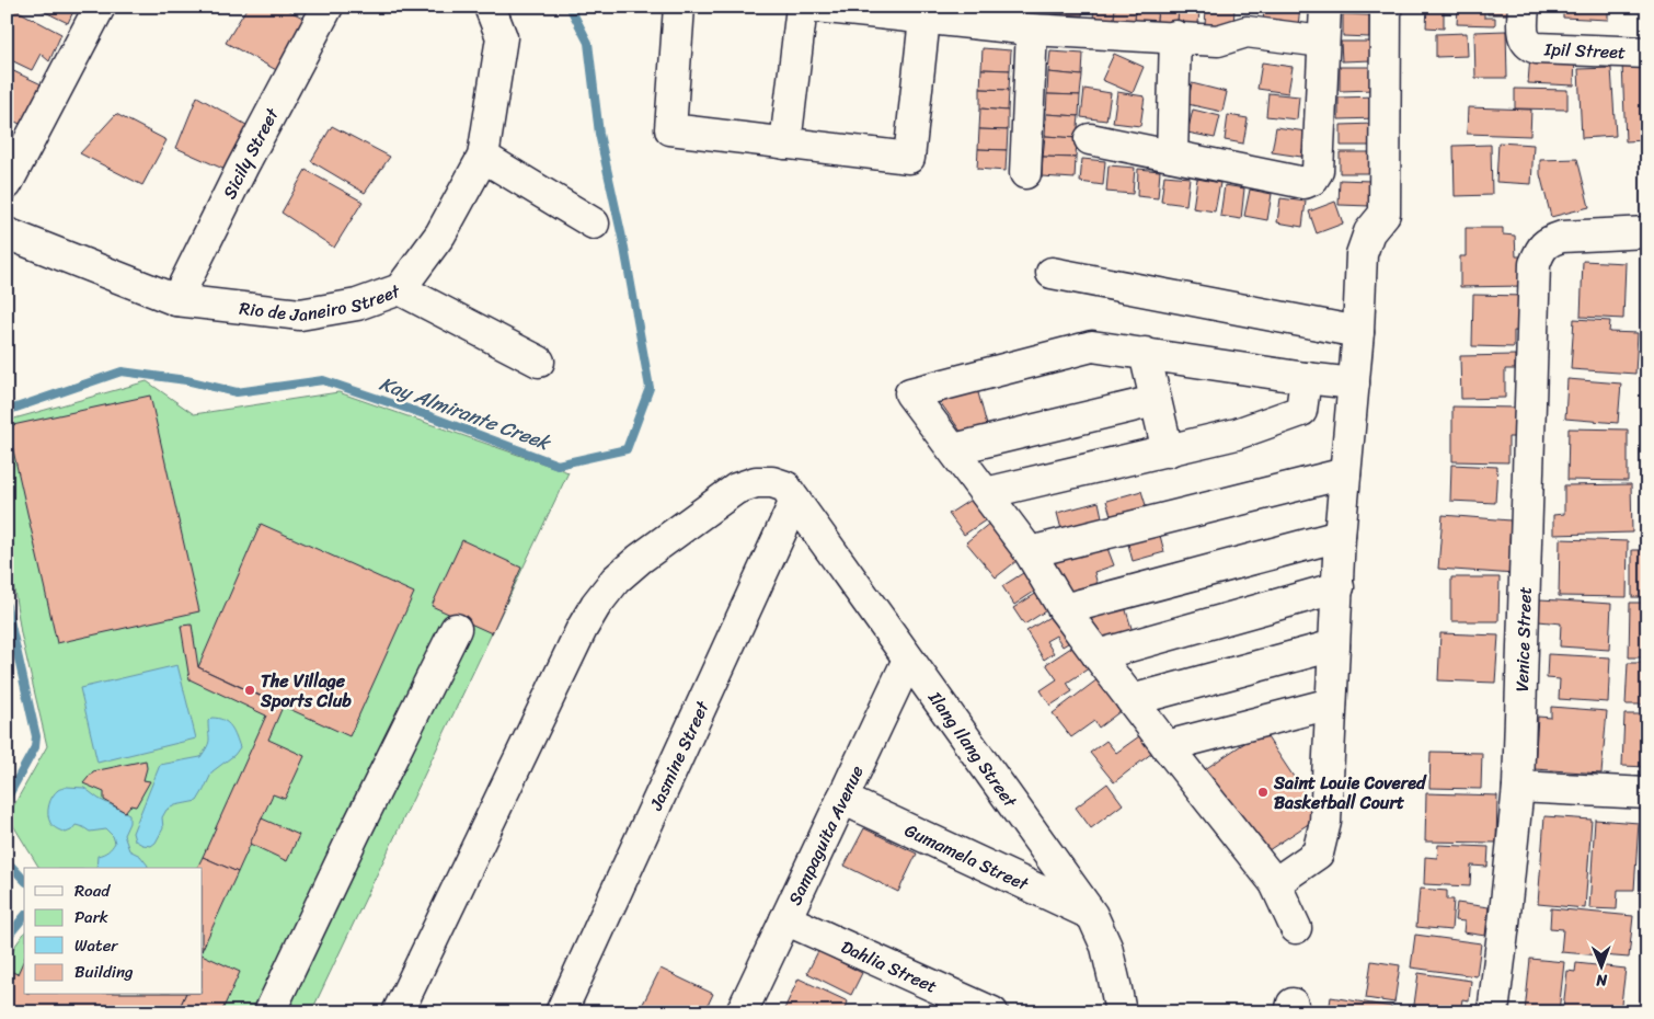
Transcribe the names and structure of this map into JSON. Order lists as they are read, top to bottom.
{
  "streets": {
    "street": [
      "Ipil Street",
      "Sicily Street",
      "Rio de Janeiro Street",
      "Venice Street",
      "Ilang Ilang Street",
      "Jasmine Street",
      "Sampaguita Avenue",
      "Gumamela Street",
      "Dahlia Street"
    ]
  },
  "crossings": [
    ["Sicily Street", "Rio de Janeiro Street"],
    ["Ilang Ilang Street", "Jasmine Street"],
    ["Ilang Ilang Street", "Sampaguita Avenue"],
    ["Ilang Ilang Street", "Gumamela Street"],
    ["Sampaguita Avenue", "Gumamela Street"],
    ["Sampaguita Avenue", "Dahlia Street"]
  ],
  "water": ["Kay Almirante Creek"],
  "places": ["The Village Sports Club", "Saint Louie Covered Basketball Court"],
  "legend": [
    "Road",
    "Park",
    "Water",
    "Building"
  ],
  "north": "bottom"
}
